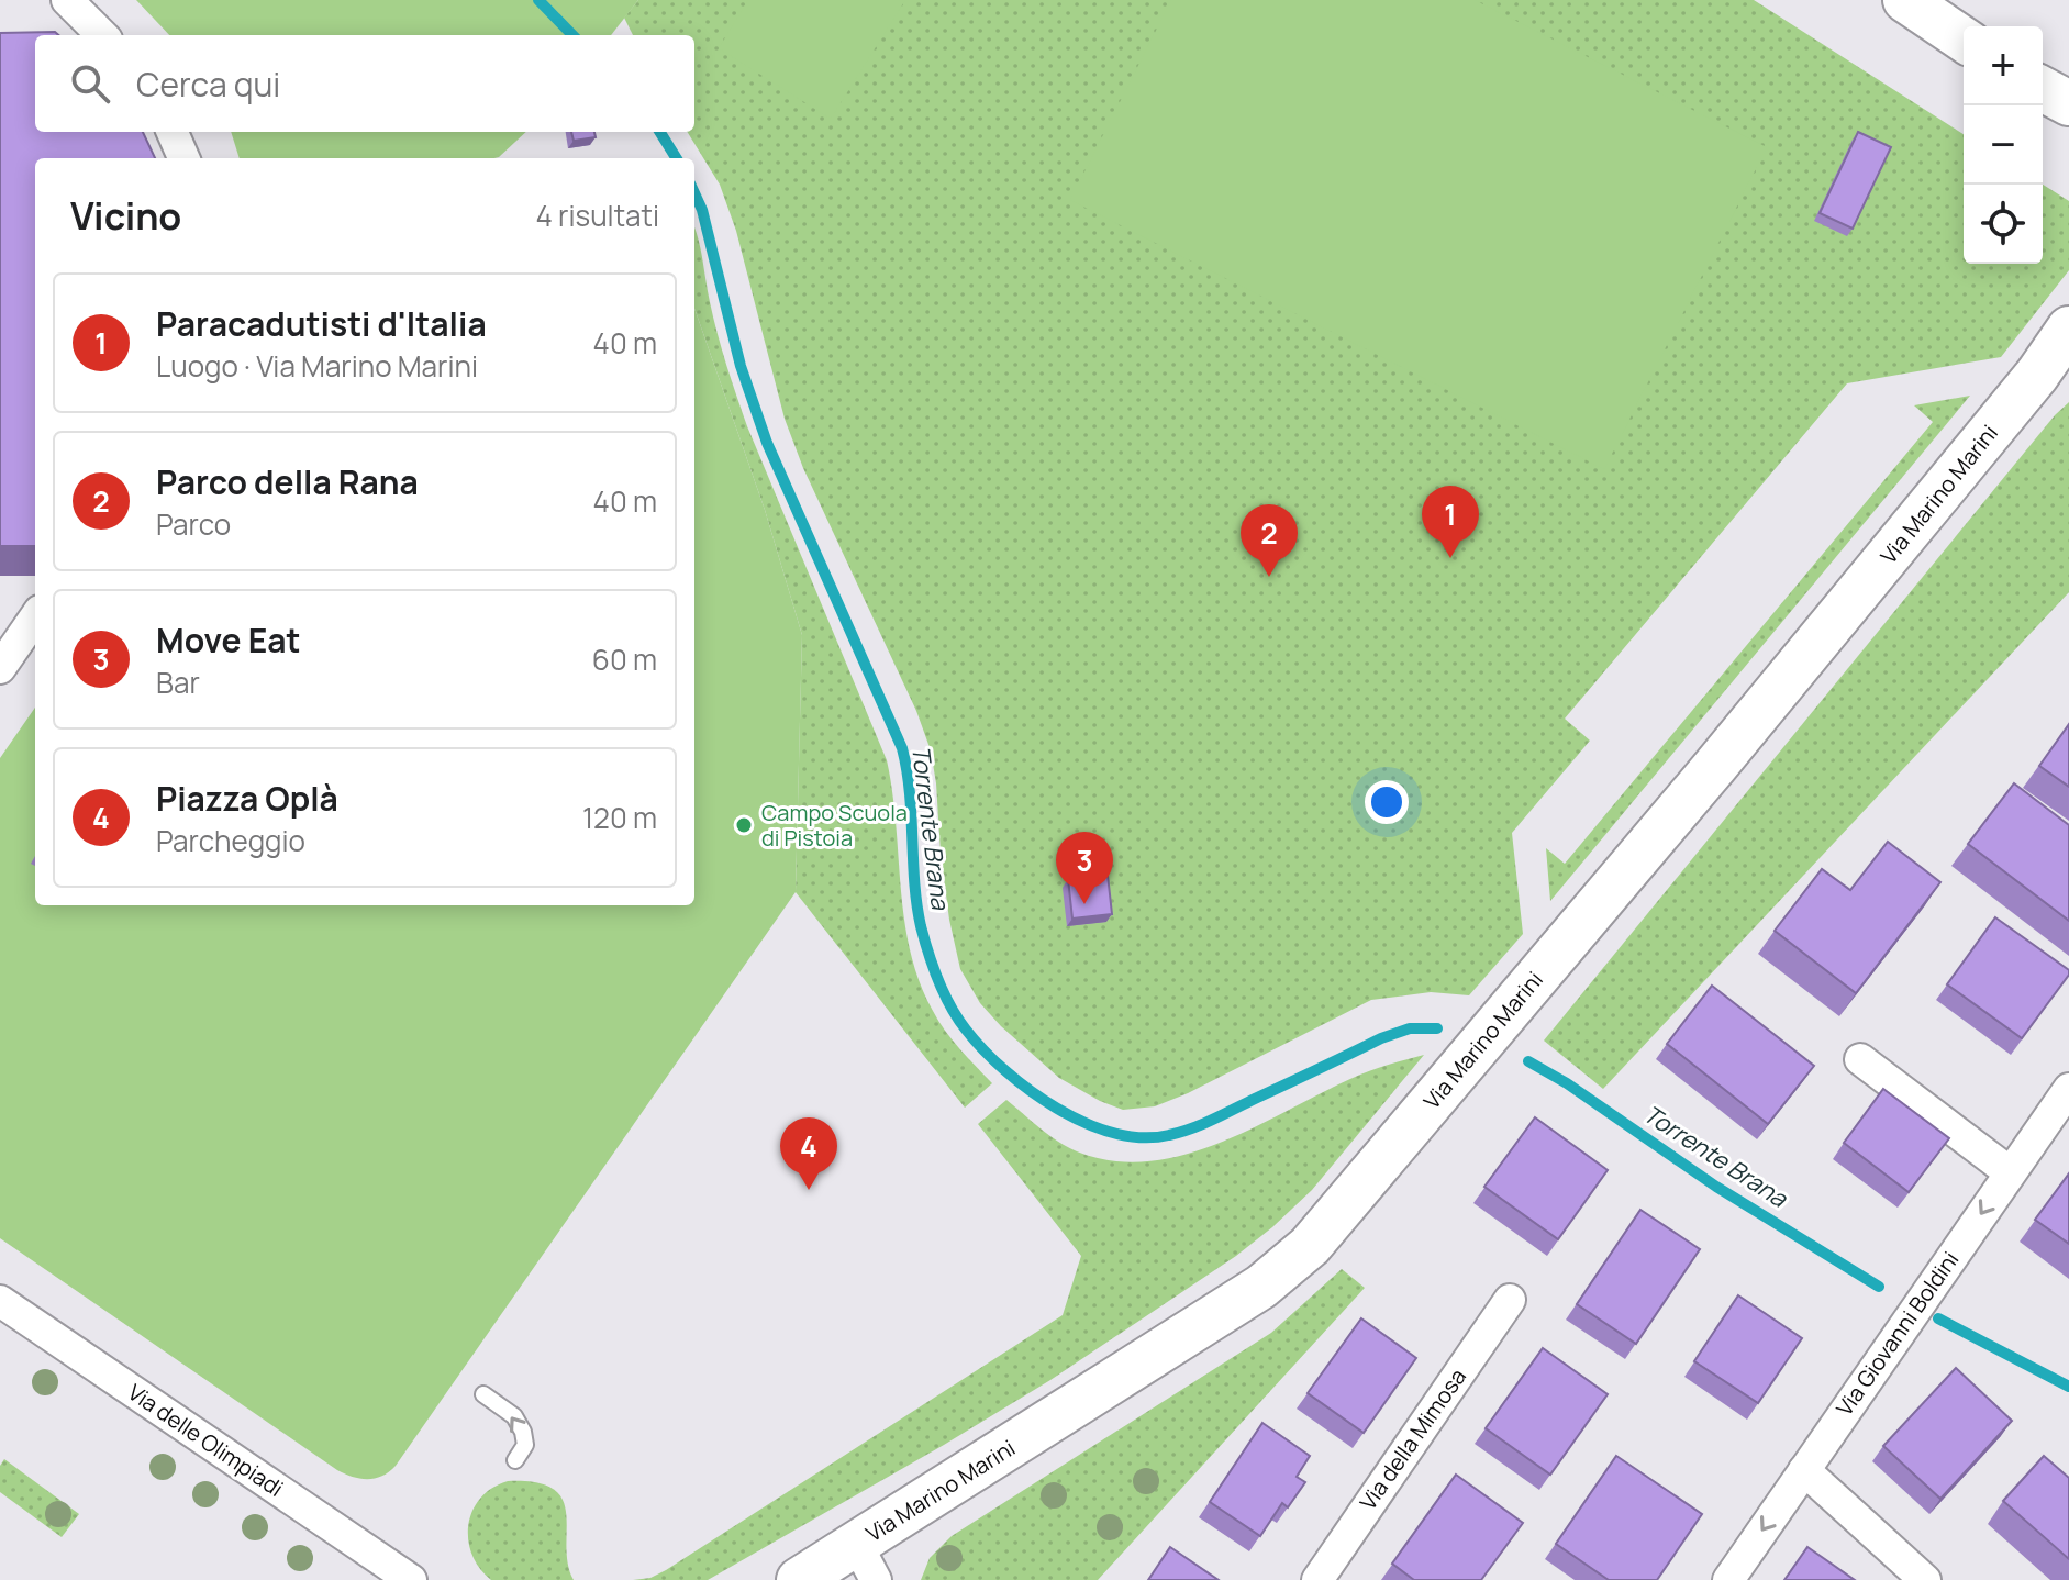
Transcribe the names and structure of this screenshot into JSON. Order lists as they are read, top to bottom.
{
  "streets": {
    "main road": ["Via Marino Marini"],
    "street": ["Via Giovanni Boldini", "Via della Mimosa", "Via delle Olimpiadi"]
  },
  "one_way": ["Via Giovanni Boldini"],
  "water": ["Torrente Brana"],
  "places": ["Campo Scuola di Pistoia"],
  "page": {
    "map_buttons": ["+", "−"],
    "search": "Cerca qui",
    "heading": ["Vicino", "4 risultati"],
    "list": [
      {
        "mark": "1",
        "name": "Paracadutisti d'Italia",
        "note": "Luogo · Via Marino Marini",
        "value": "40 m"
      },
      {
        "mark": "2",
        "name": "Parco della Rana",
        "note": "Parco",
        "value": "40 m"
      },
      {
        "mark": "3",
        "name": "Move Eat",
        "note": "Bar",
        "value": "60 m"
      },
      {
        "mark": "4",
        "name": "Piazza Oplà",
        "note": "Parcheggio",
        "value": "120 m"
      }
    ],
    "pins": [
      "1",
      "2",
      "3",
      "4"
    ]
  }
}
